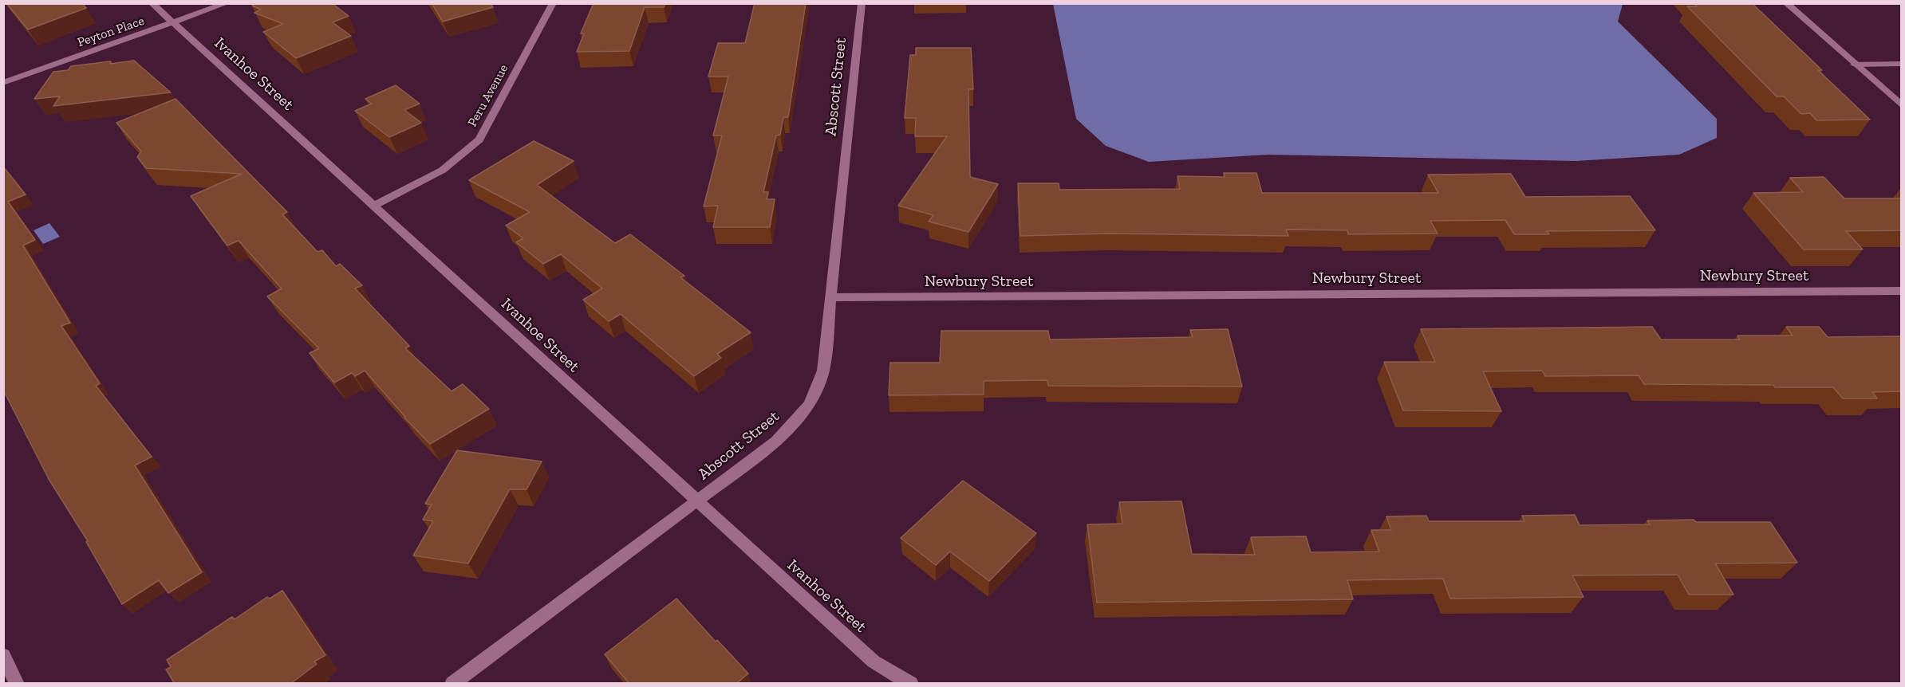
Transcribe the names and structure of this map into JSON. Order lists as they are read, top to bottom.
{
  "streets": {
    "street": [
      "Peyton Place",
      "Ivanhoe Street",
      "Abscott Street",
      "Peru Avenue",
      "Newbury Street"
    ]
  },
  "crossings": [
    ["Peyton Place", "Ivanhoe Street"],
    ["Ivanhoe Street", "Abscott Street"],
    ["Ivanhoe Street", "Peru Avenue"],
    ["Abscott Street", "Newbury Street"]
  ]
}
